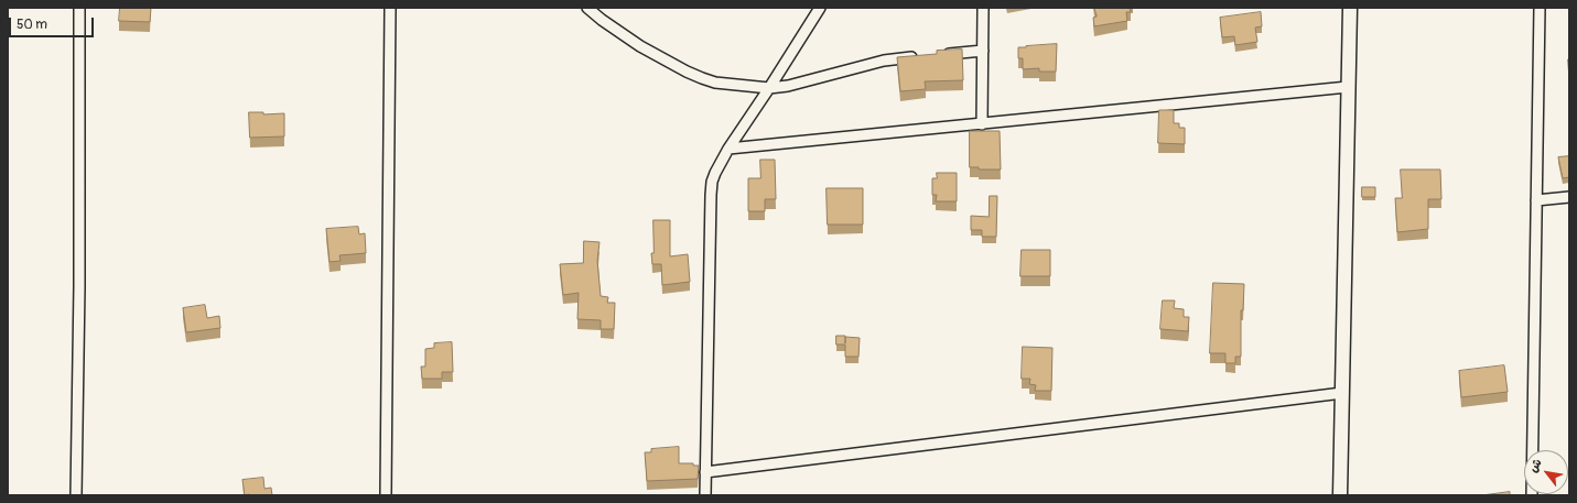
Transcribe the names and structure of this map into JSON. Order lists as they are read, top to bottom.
{
  "scale_bar": "50 m",
  "north": "top left"
}
